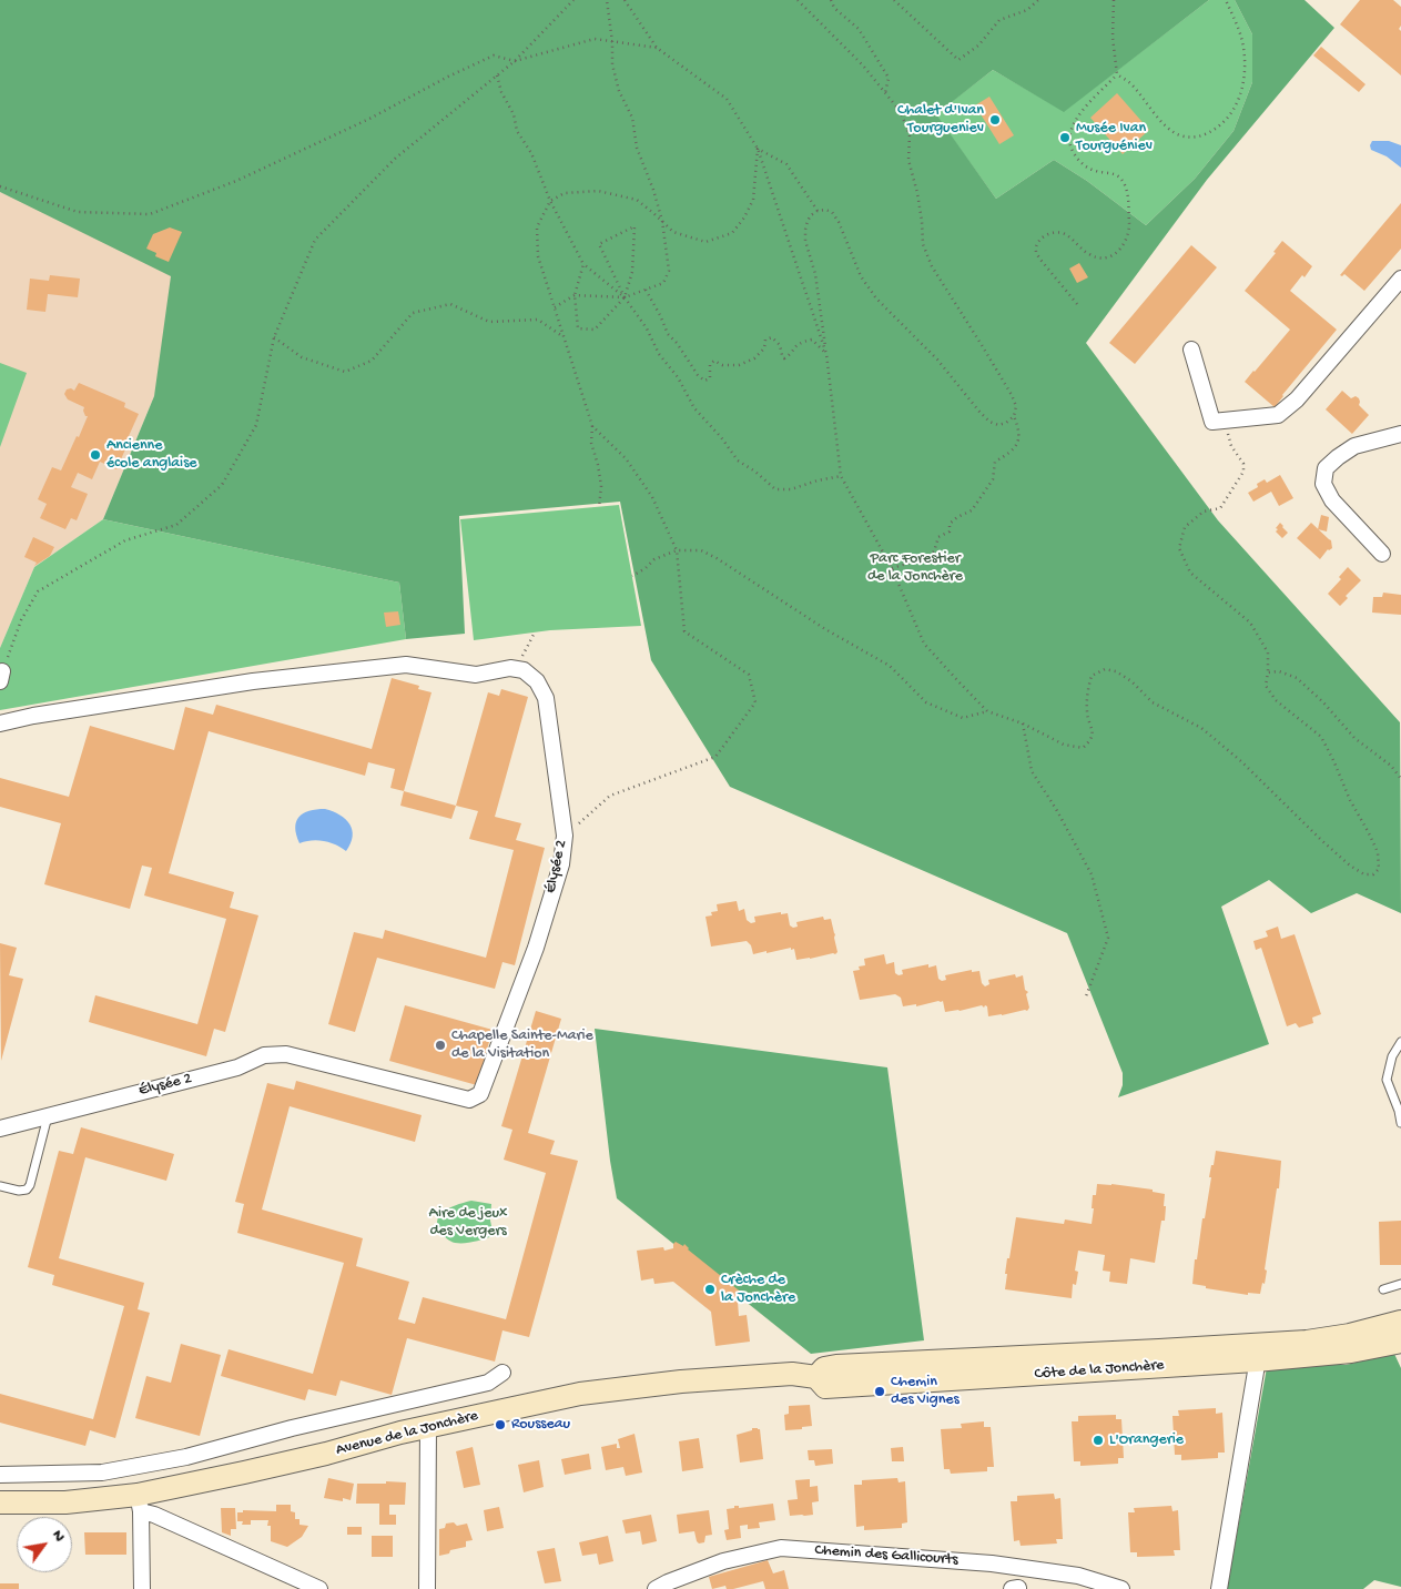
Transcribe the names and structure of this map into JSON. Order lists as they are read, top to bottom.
{
  "streets": {
    "street": [
      "Élysée 2",
      "Côte de la Jonchère",
      "Avenue de la Jonchère",
      "Chemin des Gallicourts"
    ]
  },
  "crossings": [
    ["Côte de la Jonchère", "Avenue de la Jonchère"]
  ],
  "parks": ["Parc Forestier de la Jonchère", "Aire de jeux des Vergers"],
  "places": [
    "Chalet d'Ivan Tourgueniev",
    "Musée Ivan Tourguéniev",
    "Ancienne école anglaise",
    "Chapelle Sainte-Marie de la Visitation",
    "Crèche de la Jonchère",
    "Chemin des Vignes",
    "Rousseau",
    "L'Orangerie"
  ],
  "north": "top right"
}
